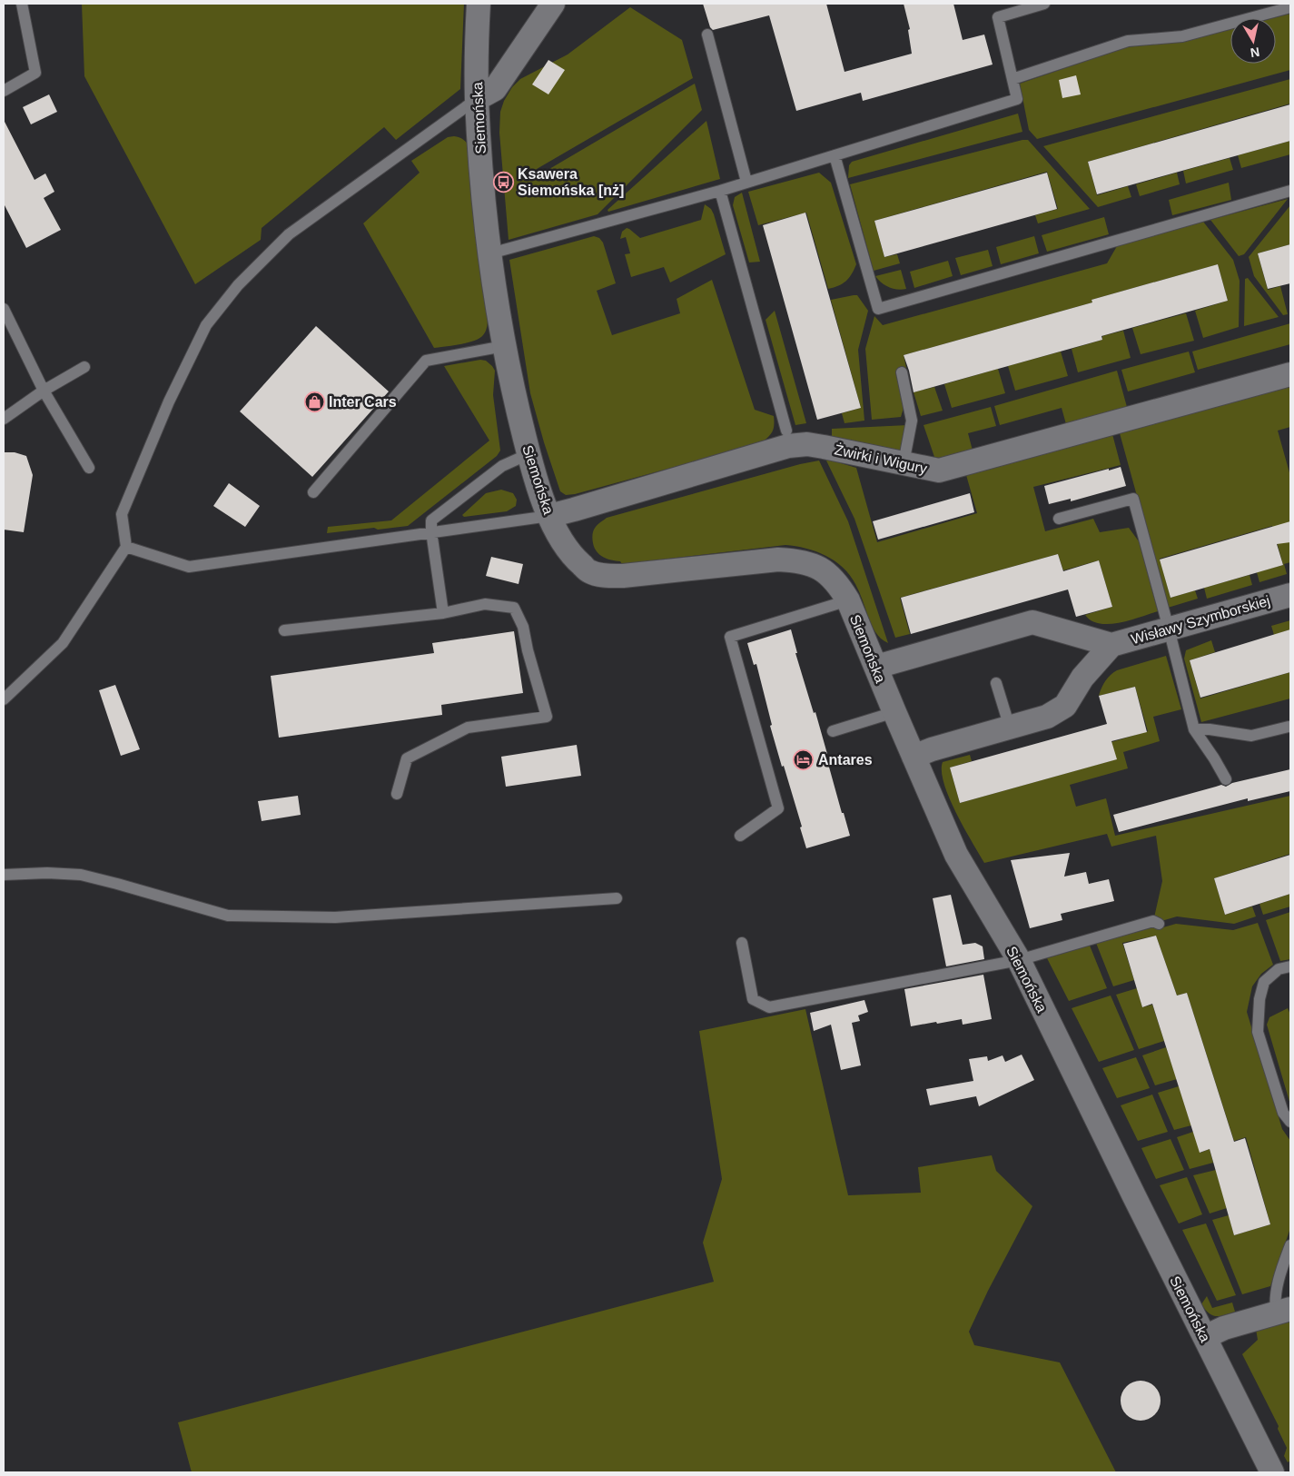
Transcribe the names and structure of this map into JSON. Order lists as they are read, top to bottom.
{
  "streets": {
    "street": ["Siemońska", "Żwirki i Wigury", "Wisławy Szymborskiej"]
  },
  "crossings": [
    ["Siemońska", "Żwirki i Wigury"],
    ["Siemońska", "Wisławy Szymborskiej"]
  ],
  "places": {
    "bus stop": ["Ksawera Siemońska [nż]"],
    "shop": ["Inter Cars"],
    "hotel": ["Antares"]
  },
  "north": "bottom"
}
